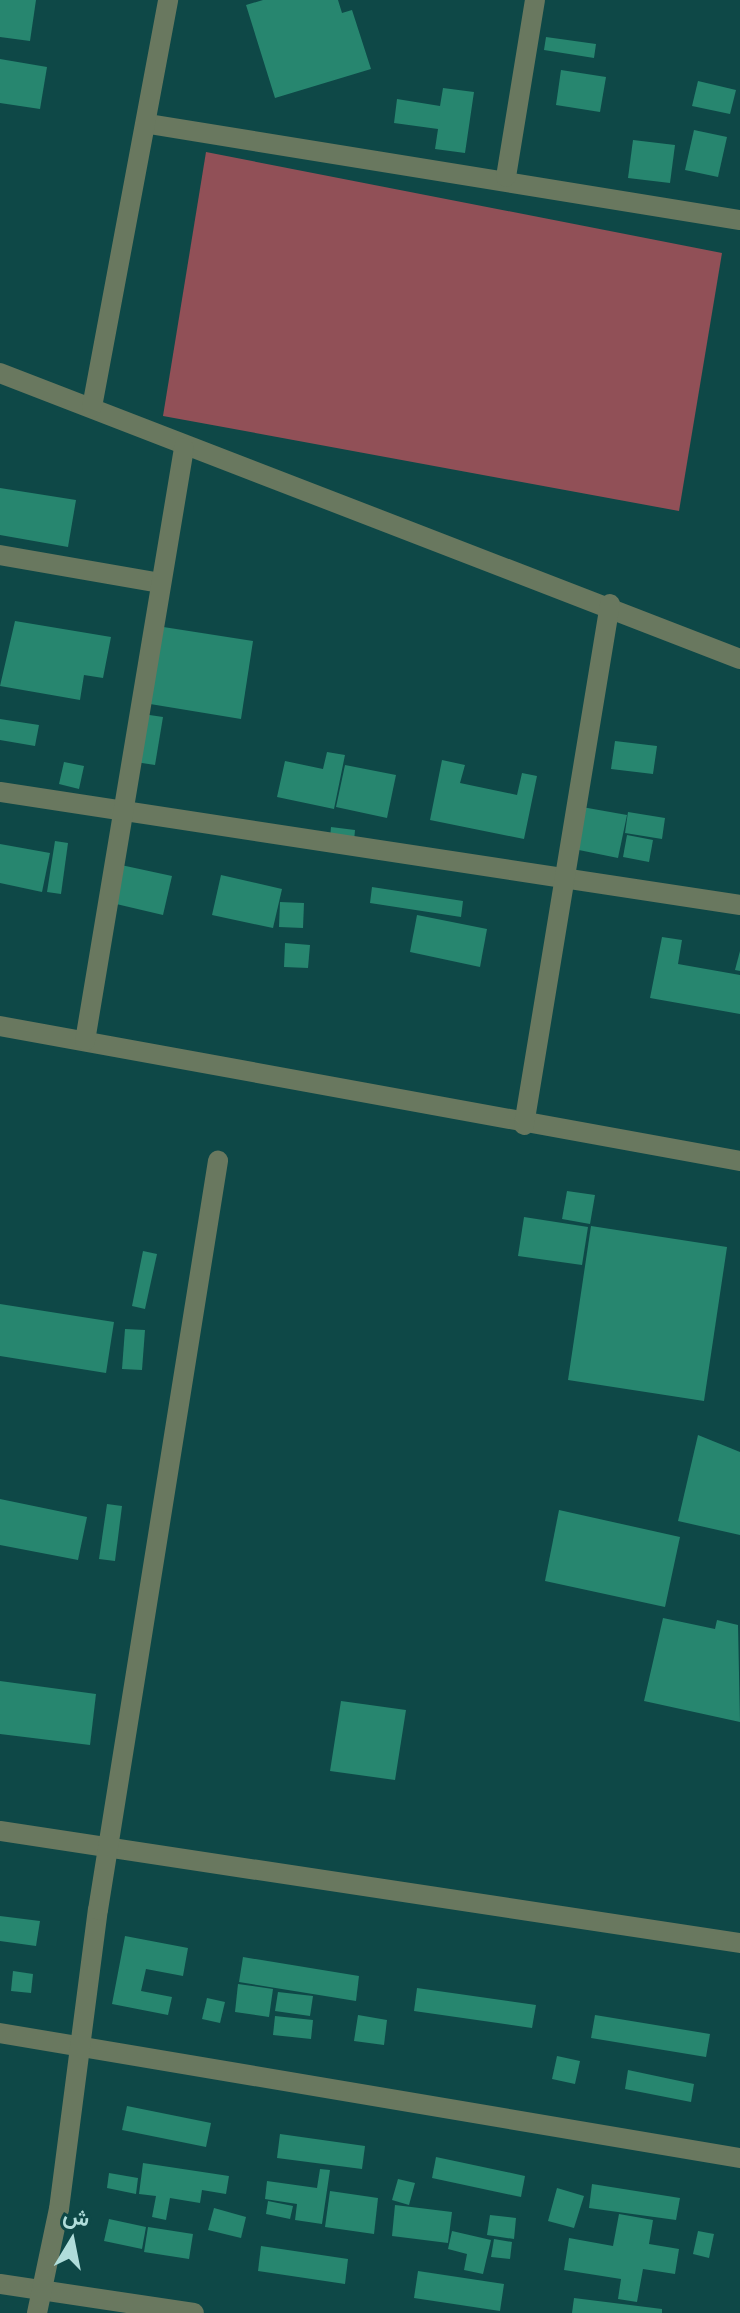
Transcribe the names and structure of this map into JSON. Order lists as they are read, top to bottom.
{
  "north": "top"
}
